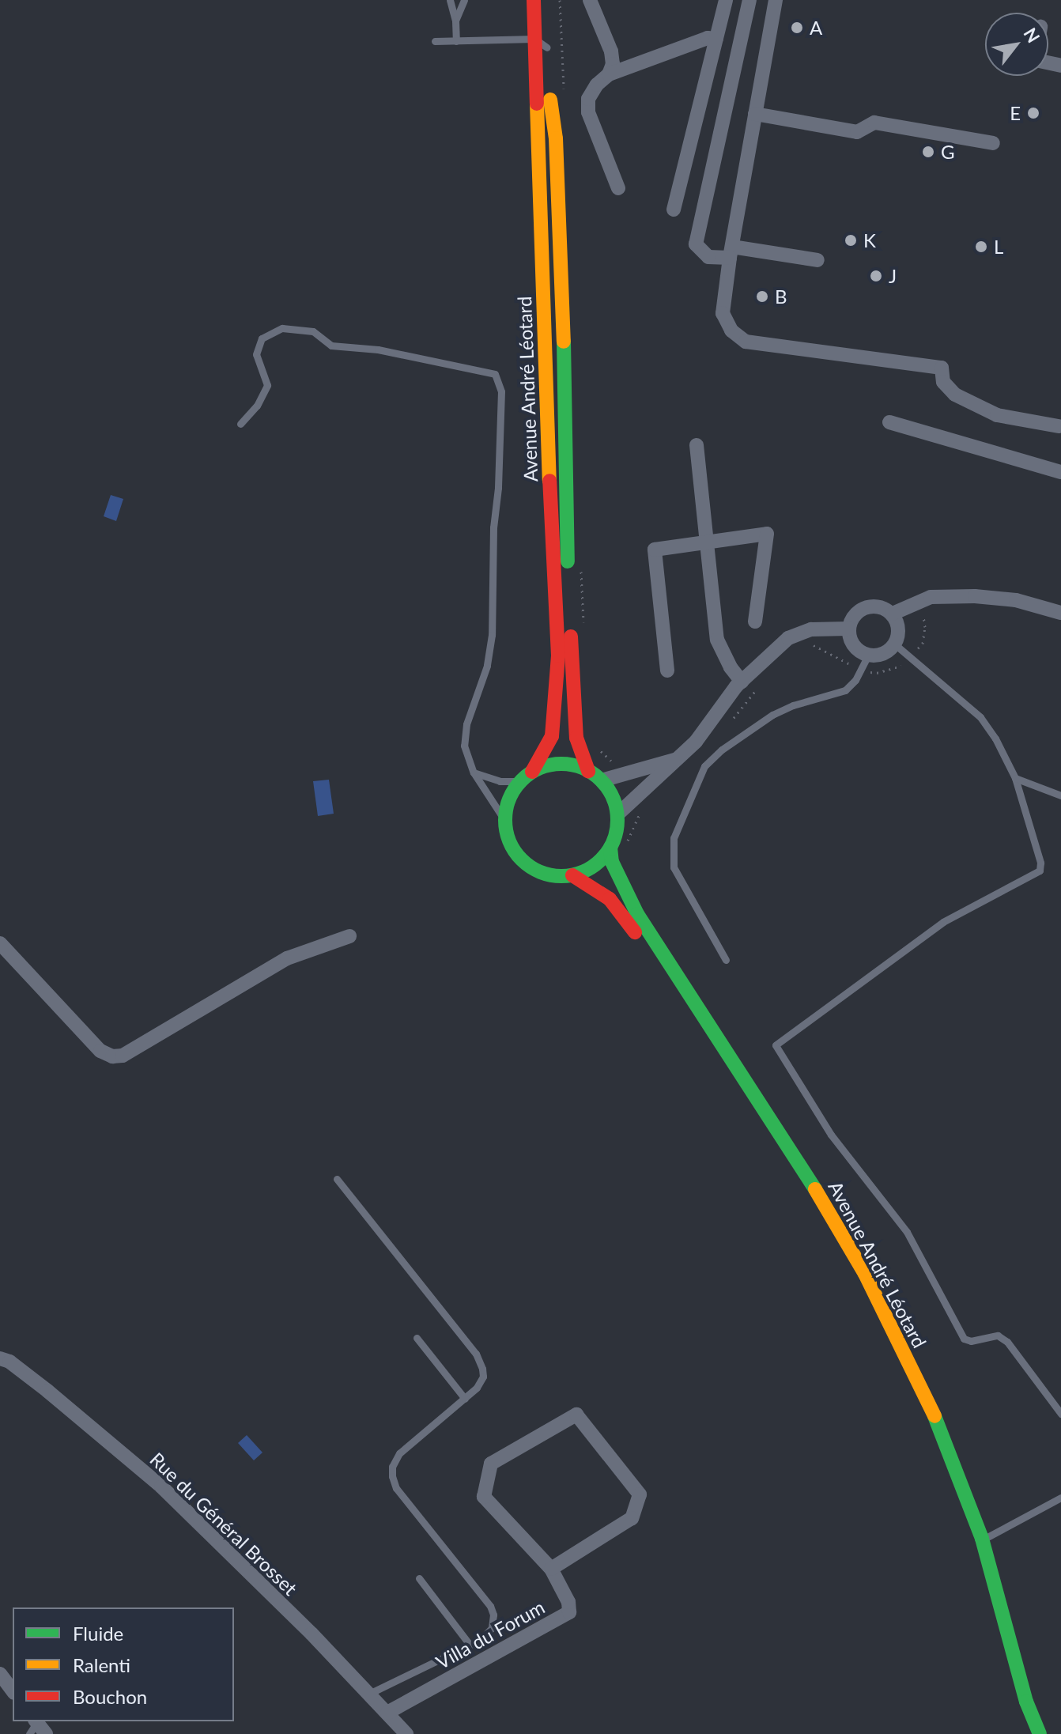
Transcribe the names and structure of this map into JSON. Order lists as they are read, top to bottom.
{
  "streets": {
    "main road": ["Avenue André Léotard"],
    "street": ["Rue du Général Brosset", "Villa du Forum"]
  },
  "crossings": [
    ["Rue du Général Brosset", "Villa du Forum"]
  ],
  "places": [
    "A",
    "E",
    "G",
    "K",
    "L",
    "J",
    "B"
  ],
  "legend": ["Fluide", "Ralenti", "Bouchon"],
  "north": "top right"
}
